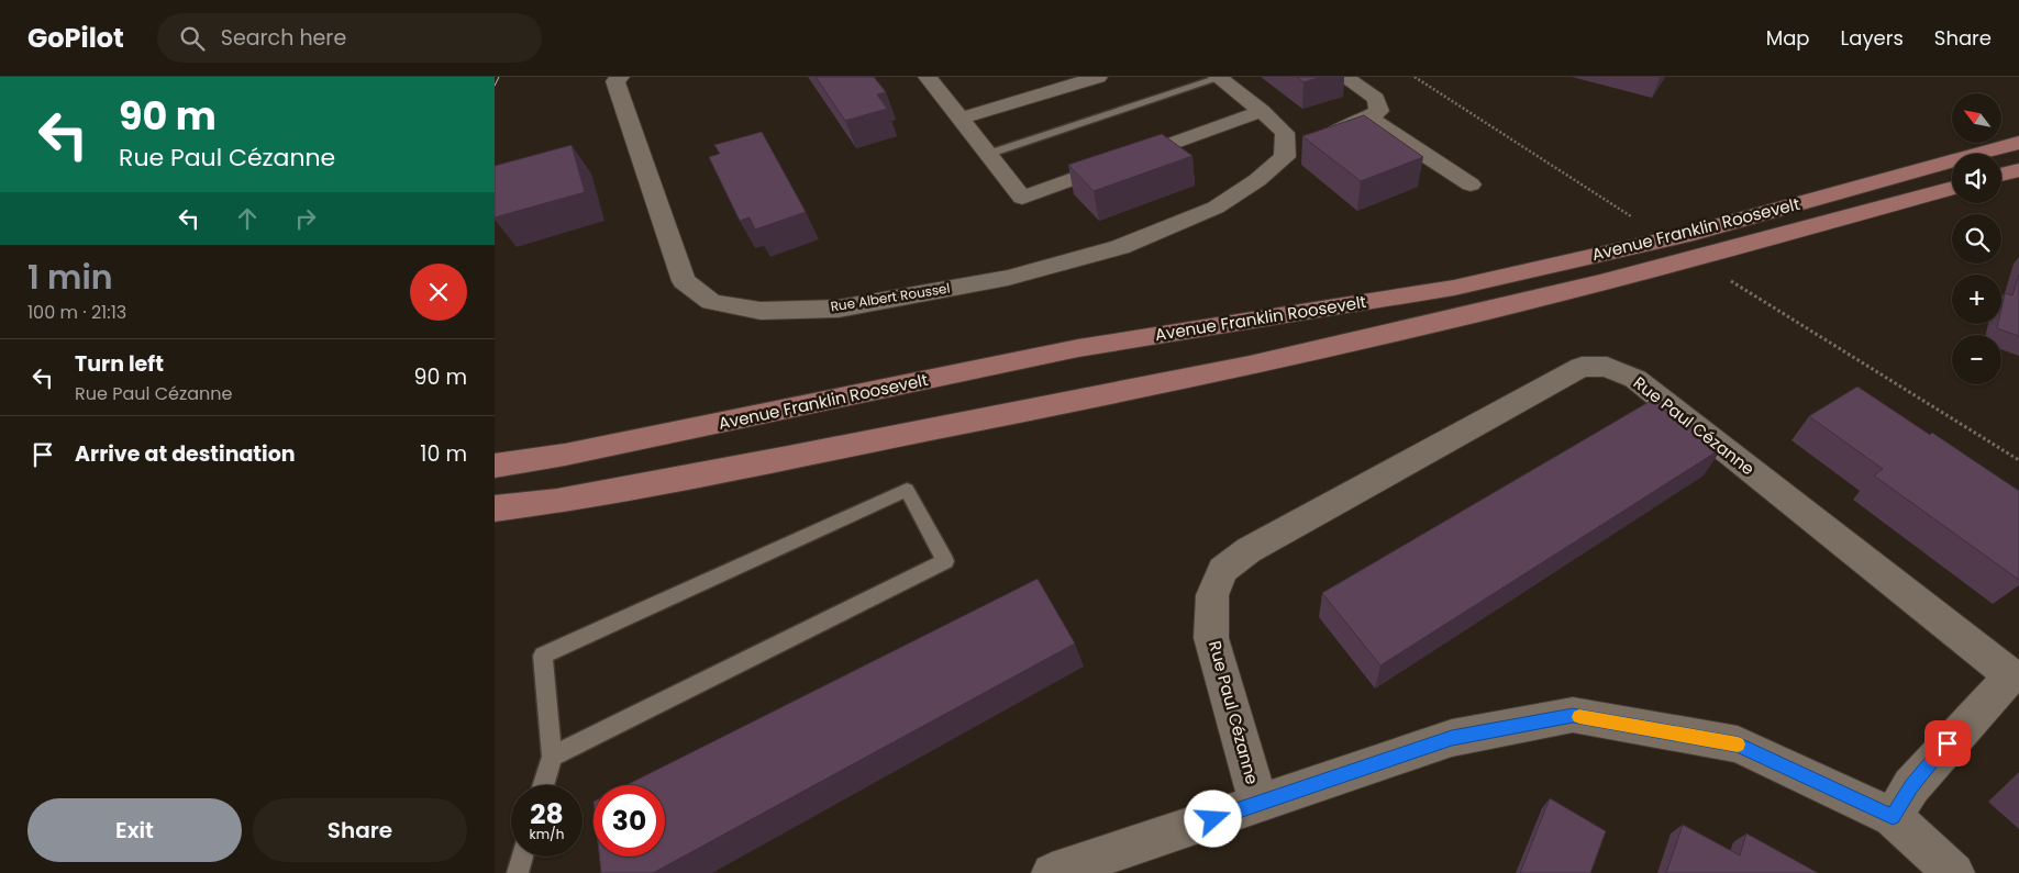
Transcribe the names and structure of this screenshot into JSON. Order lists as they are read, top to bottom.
{
  "streets": {
    "street": ["Avenue Franklin Roosevelt", "Rue Albert Roussel", "Rue Paul Cézanne"]
  },
  "north": "top left",
  "page": {
    "header": "GoPilot",
    "search": "Search here",
    "nav": ["Map", "Layers", "Share"],
    "turn": ["90 m", "Rue Paul Cézanne"],
    "map_buttons": ["+", "−"],
    "heading": ["1 min", "100 m · 21:13"],
    "list": [
      {
        "name": "Turn left",
        "note": "Rue Paul Cézanne",
        "value": "90 m"
      },
      {
        "name": "Arrive at destination",
        "value": "10 m"
      }
    ],
    "speed": "28 km/h",
    "limit": "30",
    "buttons": ["Exit", "Share"]
  }
}
